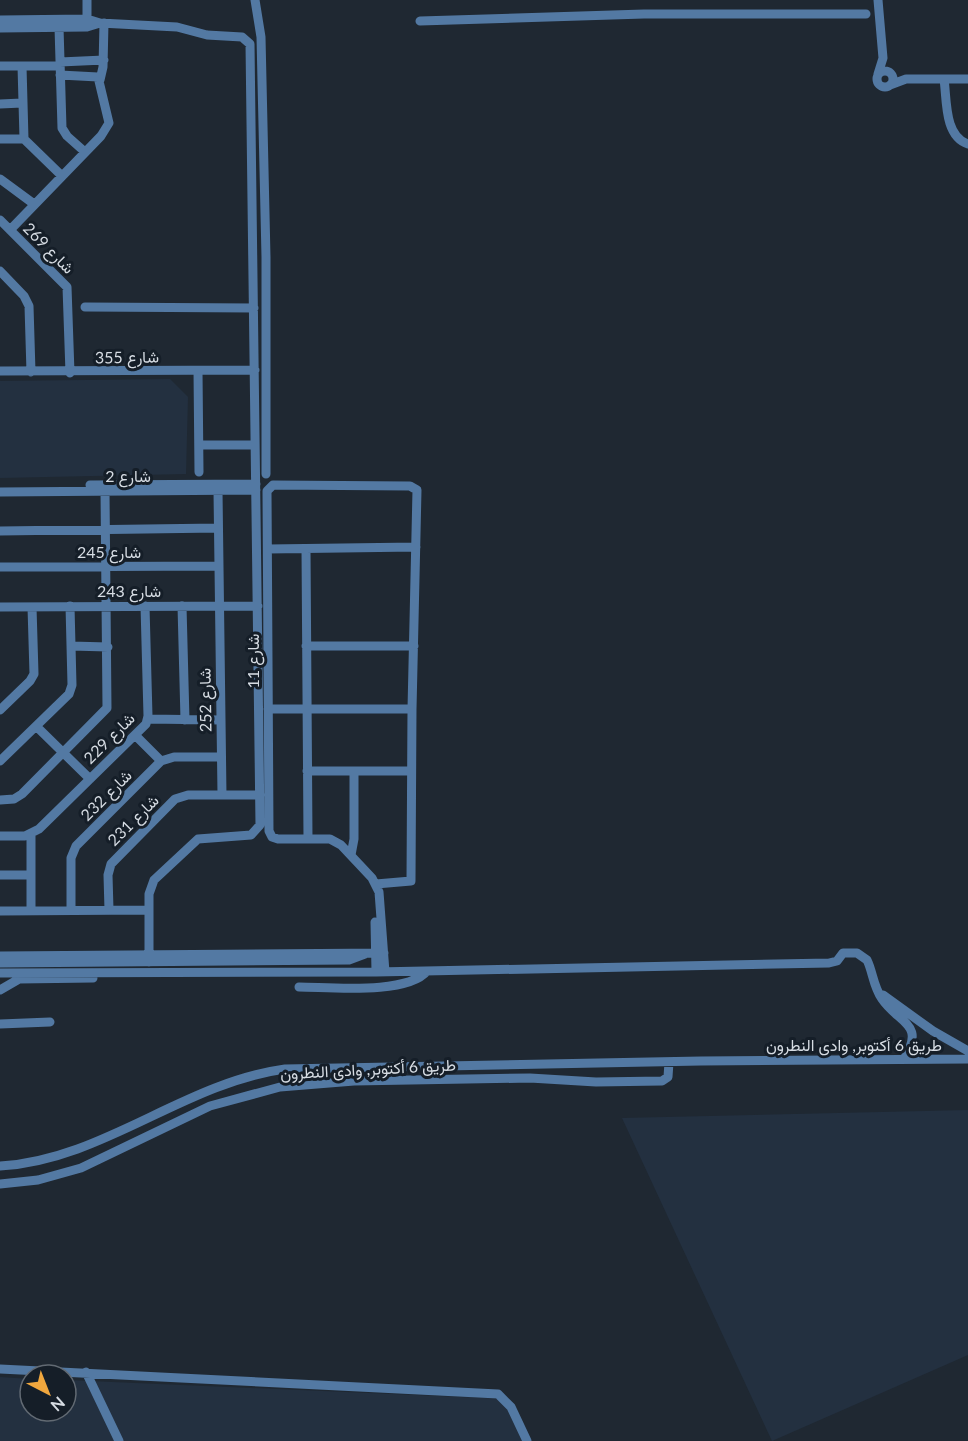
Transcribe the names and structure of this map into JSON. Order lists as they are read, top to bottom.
{
  "streets": {
    "street": [
      "شارع 269",
      "شارع 355",
      "شارع 2",
      "شارع 245",
      "شارع 243",
      "شارع 11",
      "شارع 252",
      "شارع 229",
      "شارع 232",
      "شارع 231",
      "طريق 6 أكتوبر, وادى النطرون"
    ]
  },
  "crossings": [
    ["شارع 269", "شارع 355"],
    ["شارع 355", "شارع 11"],
    ["شارع 2", "شارع 11"],
    ["شارع 2", "شارع 252"],
    ["شارع 245", "شارع 252"],
    ["شارع 243", "شارع 11"],
    ["شارع 243", "شارع 252"],
    ["شارع 243", "شارع 229"],
    ["شارع 11", "شارع 231"],
    ["شارع 252", "شارع 231"]
  ],
  "north": "bottom right"
}
